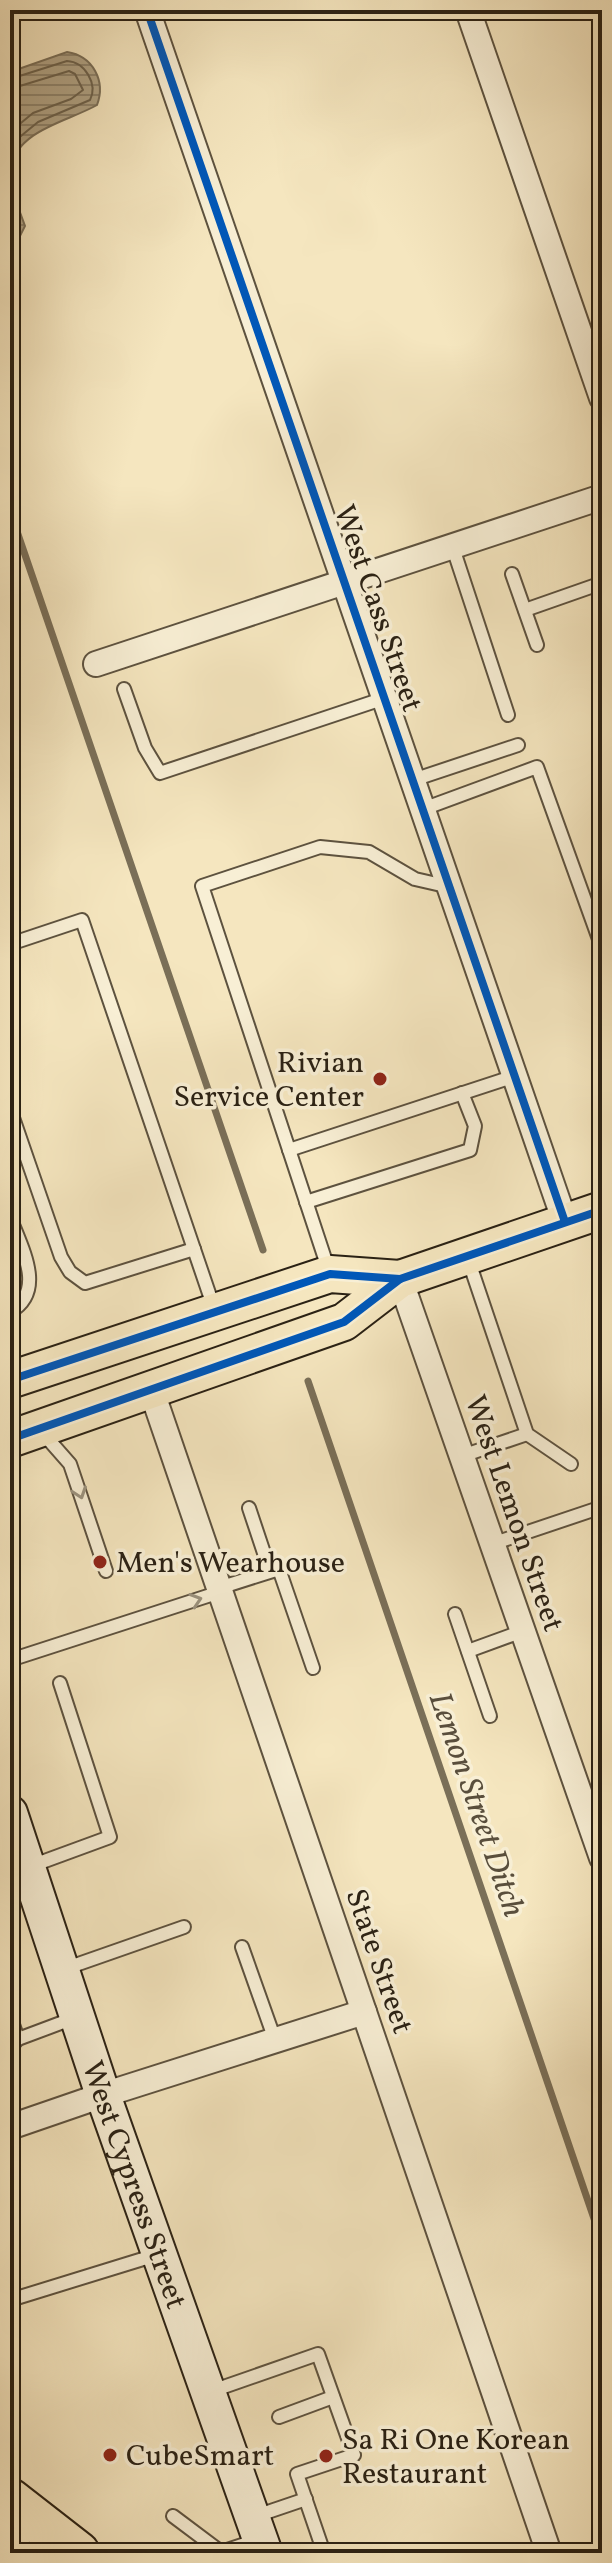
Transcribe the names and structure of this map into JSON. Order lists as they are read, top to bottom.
{
  "streets": {
    "street": [
      "West Cass Street",
      "West Lemon Street",
      "State Street",
      "West Cypress Street"
    ]
  },
  "water": ["Lemon Street Ditch"],
  "places": [
    "Rivian Service Center",
    "Men's Wearhouse",
    "CubeSmart",
    "Sa Ri One Korean Restaurant"
  ]
}
